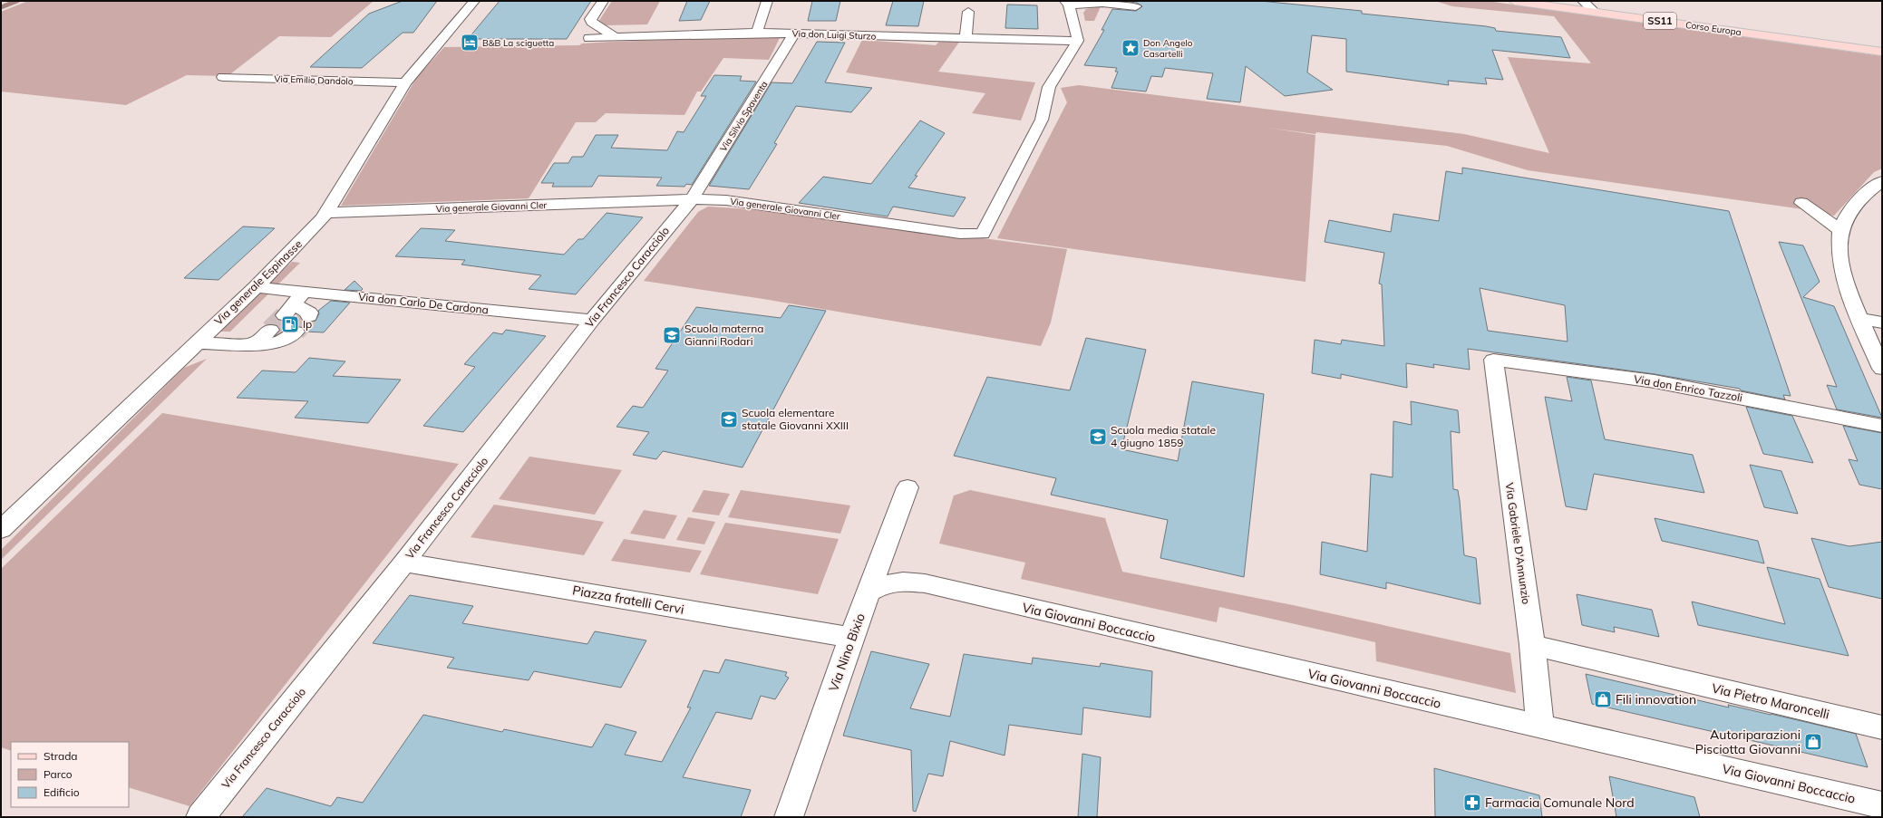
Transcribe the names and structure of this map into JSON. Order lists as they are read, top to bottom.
{
  "streets": {
    "main road": ["SS11", "Corso Europa"],
    "street": [
      "Via don Luigi Sturzo",
      "Via Emilio Dandolo",
      "Via Silvio Spaventa",
      "Via generale Giovanni Cler",
      "Via Francesco Caracciolo",
      "Via generale Espinasse",
      "Via don Carlo De Cardona",
      "Via don Enrico Tazzoli",
      "Via Gabriele D'Annunzio",
      "Piazza fratelli Cervi",
      "Via Giovanni Boccaccio",
      "Via Nino Bixio",
      "Via Pietro Maroncelli"
    ]
  },
  "crossings": [
    ["Via don Luigi Sturzo", "Via Silvio Spaventa"],
    ["Via don Luigi Sturzo", "Via generale Giovanni Cler"],
    ["Via Emilio Dandolo", "Via generale Espinasse"],
    ["Via Silvio Spaventa", "Via generale Giovanni Cler"],
    ["Via Silvio Spaventa", "Via Francesco Caracciolo"],
    ["Via generale Giovanni Cler", "Via Francesco Caracciolo"],
    ["Via generale Giovanni Cler", "Via generale Espinasse"],
    ["Via Francesco Caracciolo", "Via don Carlo De Cardona"],
    ["Via Francesco Caracciolo", "Piazza fratelli Cervi"],
    ["Via generale Espinasse", "Via don Carlo De Cardona"],
    ["Via don Enrico Tazzoli", "Via Gabriele D'Annunzio"],
    ["Via Gabriele D'Annunzio", "Via Giovanni Boccaccio"],
    ["Via Gabriele D'Annunzio", "Via Pietro Maroncelli"],
    ["Piazza fratelli Cervi", "Via Nino Bixio"],
    ["Via Giovanni Boccaccio", "Via Nino Bixio"]
  ],
  "places": {
    "hotel": ["B&B La sciguetta"],
    "place": ["Don Angelo Casartelli"],
    "fuel station": ["Ip"],
    "school or university": ["Scuola materna Gianni Rodari", "Scuola elementare statale Giovanni XXIII", "Scuola media statale 4 giugno 1859"],
    "shop": ["Fili innovation", "Autoriparazioni Pisciotta Giovanni"],
    "pharmacy": ["Farmacia Comunale Nord"]
  },
  "legend": ["Strada", "Parco", "Edificio"]
}
